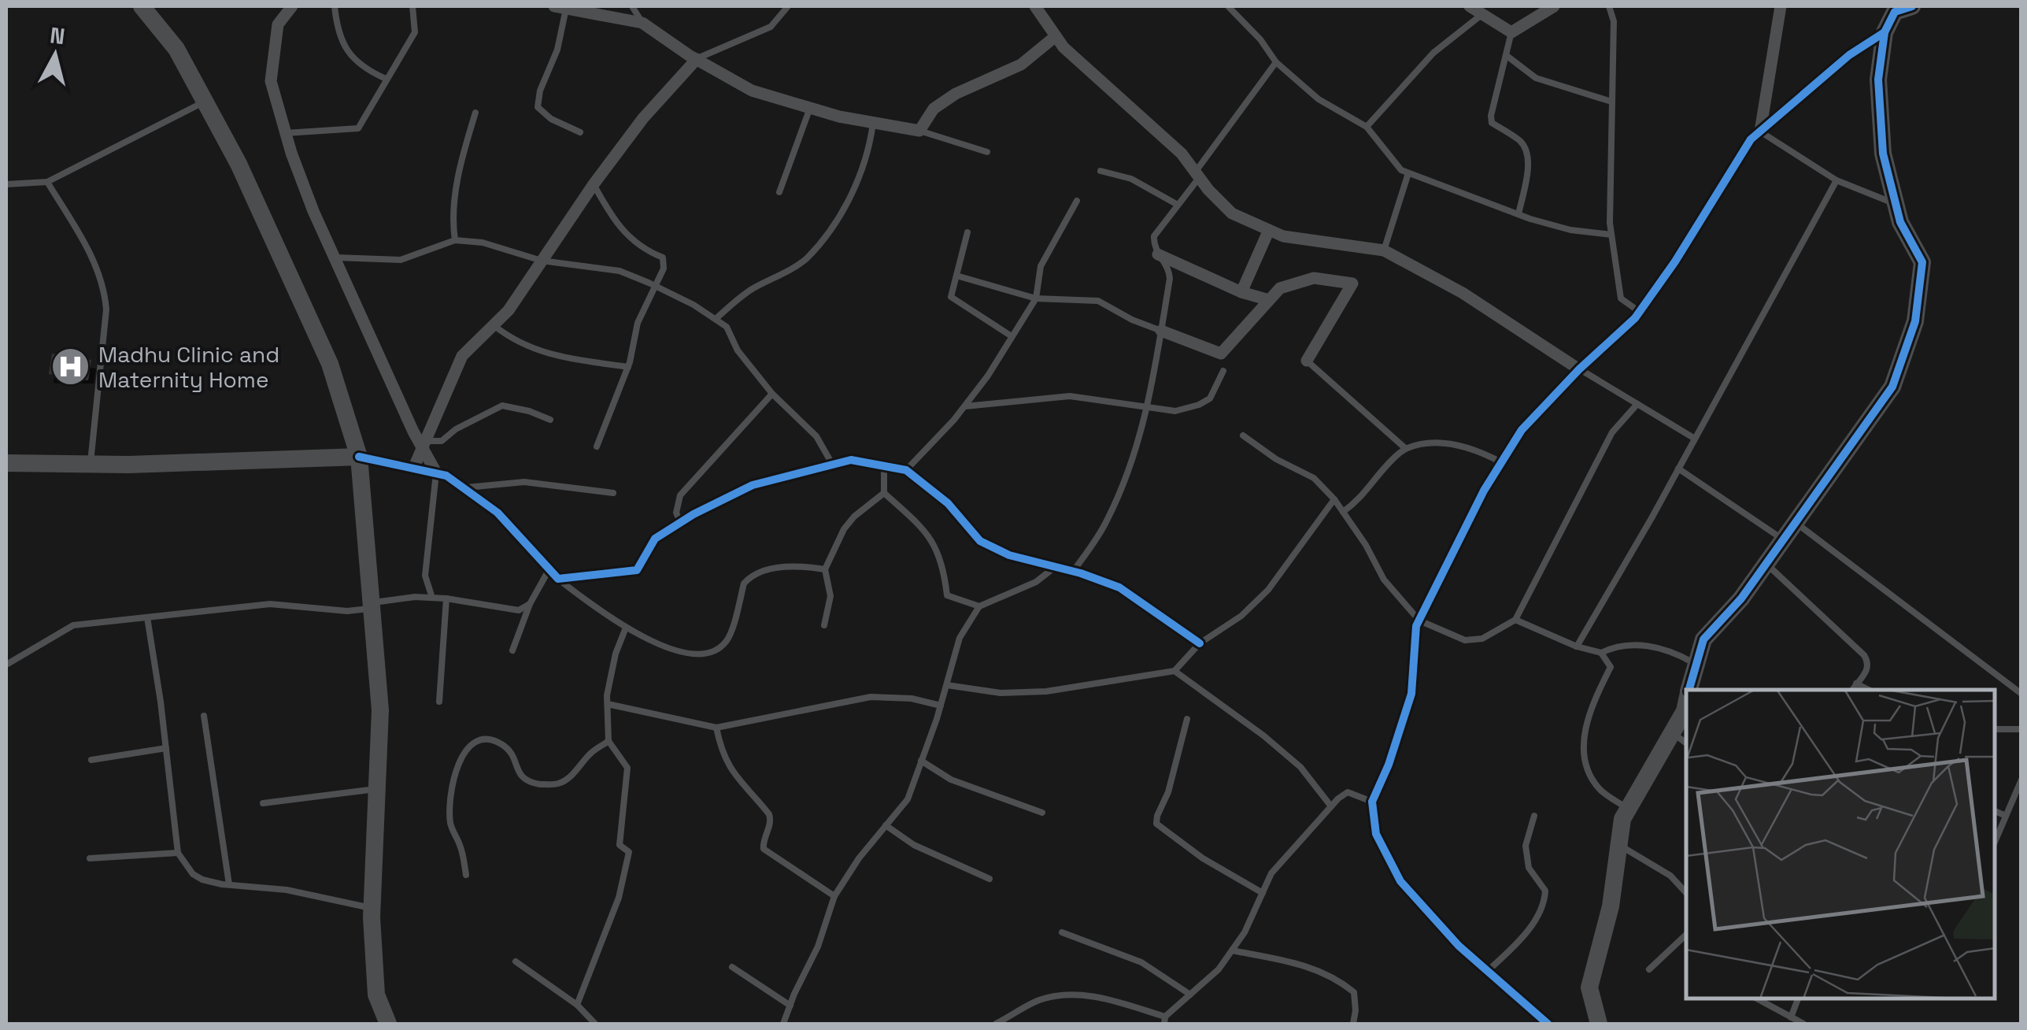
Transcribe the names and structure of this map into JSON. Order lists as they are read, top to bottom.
{
  "places": {
    "hospital": ["Madhu Clinic and Maternity Home"]
  },
  "north": "top"
}
